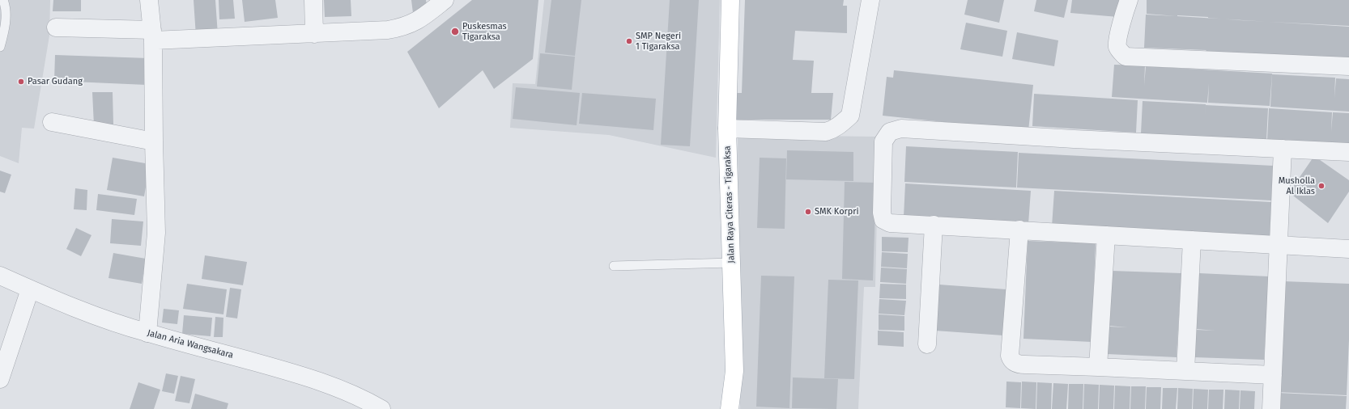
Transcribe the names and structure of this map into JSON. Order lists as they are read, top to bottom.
{
  "streets": {
    "main road": ["Jalan Raya Citeras - Tigaraksa"],
    "street": ["Jalan Aria Wangsakara"]
  },
  "places": [
    "Puskesmas Tigaraksa",
    "SMP Negeri 1 Tigaraksa",
    "Pasar Gudang",
    "Musholla Al Iklas",
    "SMK Korpri"
  ]
}
